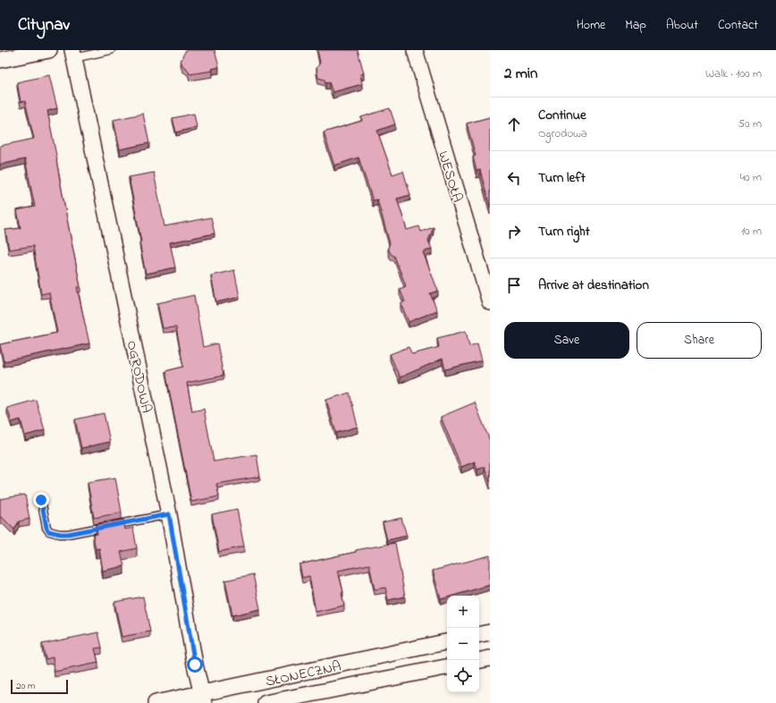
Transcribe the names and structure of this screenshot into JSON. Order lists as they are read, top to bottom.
{
  "streets": {
    "street": ["WESOŁA", "OGRODOWA", "SŁONECZNA"]
  },
  "crossings": [
    ["OGRODOWA", "SŁONECZNA"]
  ],
  "scale_bar": "20 m",
  "page": {
    "header": "Citynav",
    "nav": [
      "Home",
      "Map",
      "About",
      "Contact"
    ],
    "heading": ["2 min", "Walk · 100 m"],
    "list": [
      ["Continue", "Ogrodowa", "50 m"],
      ["Turn left", "40 m"],
      ["Turn right", "10 m"],
      "Arrive at destination"
    ],
    "buttons": ["Save", "Share"],
    "map_buttons": ["+", "−"],
    "scale": "20 m"
  }
}
